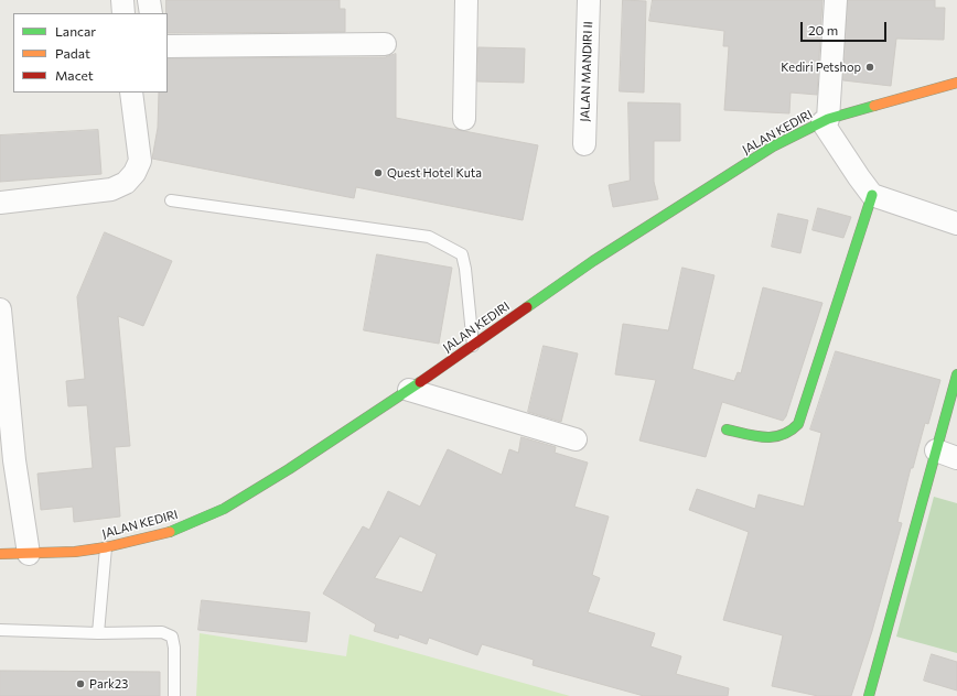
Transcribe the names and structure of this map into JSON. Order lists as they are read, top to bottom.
{
  "streets": {
    "main road": ["JALAN KEDIRI"],
    "street": ["JALAN MANDIRI II"]
  },
  "places": ["Kediri Petshop", "Quest Hotel Kuta", "Park23"],
  "legend": ["Lancar", "Padat", "Macet"],
  "scale_bar": "20 m"
}
